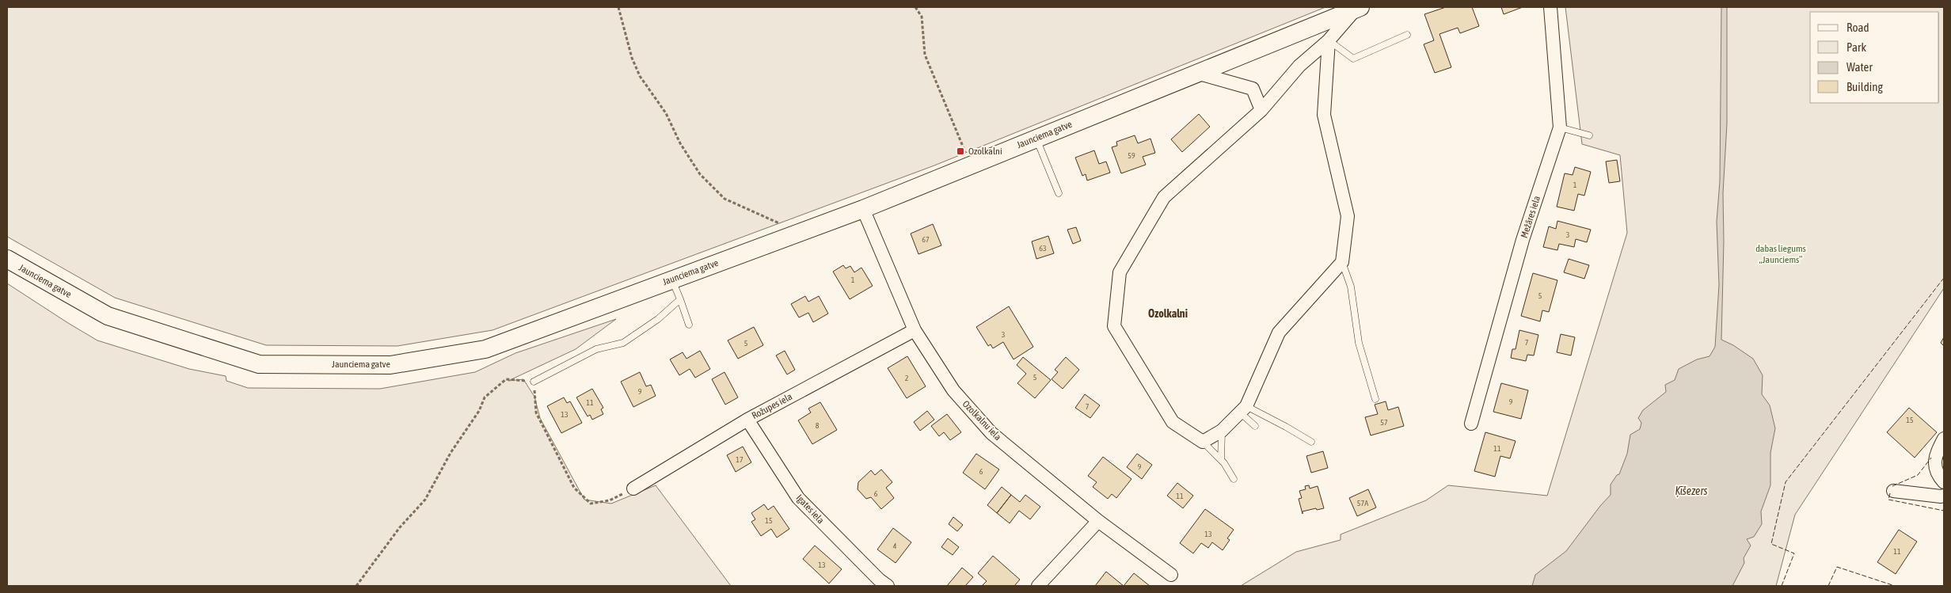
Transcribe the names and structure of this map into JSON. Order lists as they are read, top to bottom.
{
  "streets": {
    "main road": ["Jaunciema gatve"],
    "street": [
      "Mežāres iela",
      "Rožupes iela",
      "Ozolkalnu iela",
      "Igates iela"
    ]
  },
  "crossings": [
    ["Jaunciema gatve", "Ozolkalnu iela"],
    ["Rožupes iela", "Ozolkalnu iela"],
    ["Rožupes iela", "Igates iela"]
  ],
  "districts": ["Ozolkalni"],
  "water": ["Ķīšezers"],
  "parks": ["dabas liegums „Jaunciems”"],
  "places": {
    "transit": ["Ozolkalni"]
  },
  "house_numbers": [
    "59",
    "1",
    "3",
    "67",
    "63",
    "1",
    "5",
    "3",
    "7",
    "5",
    "5",
    "2",
    "9",
    "9",
    "11",
    "7",
    "13",
    "15",
    "57",
    "8",
    "11",
    "17",
    "9",
    "6",
    "6",
    "11",
    "57A",
    "15",
    "13",
    "4",
    "11",
    "13"
  ],
  "legend": [
    "Road",
    "Park",
    "Water",
    "Building"
  ]
}
